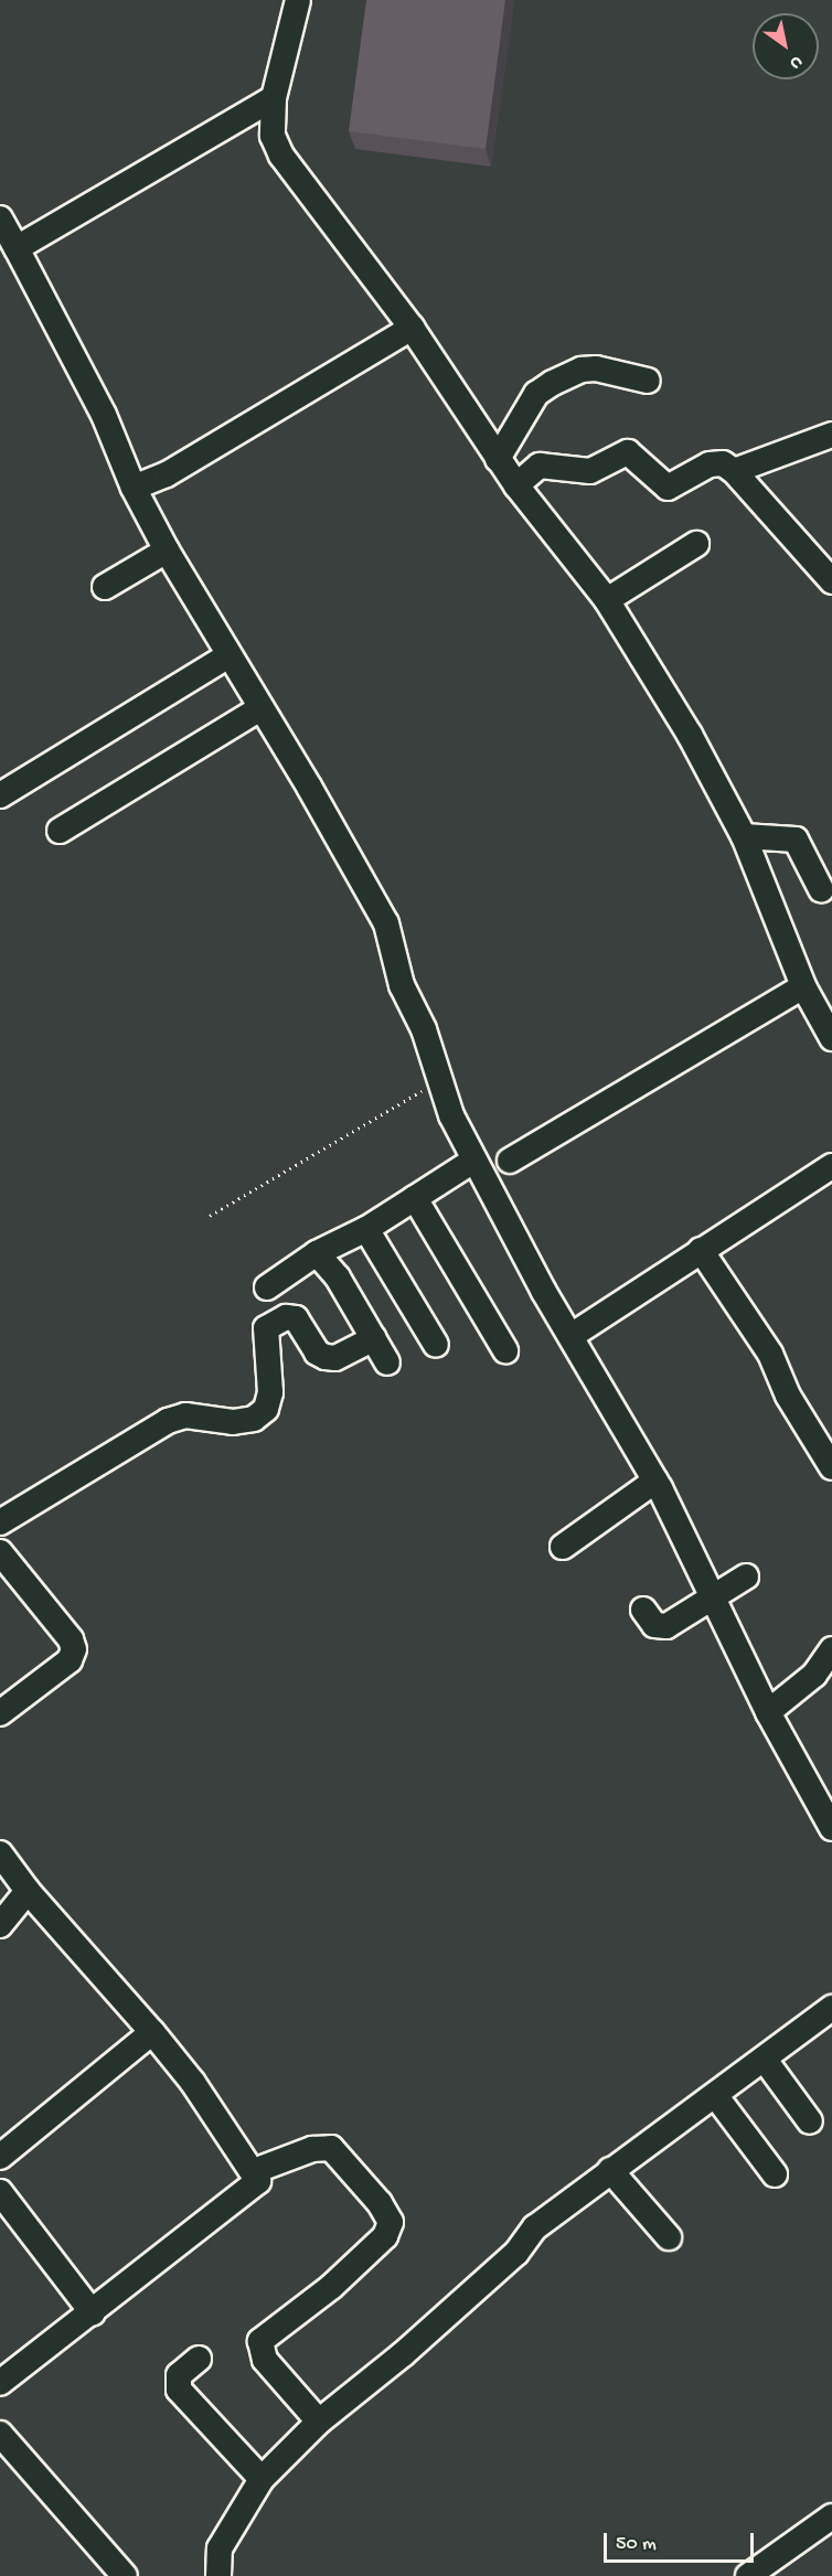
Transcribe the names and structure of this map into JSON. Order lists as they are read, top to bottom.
{
  "scale_bar": "50 m",
  "north": "bottom right"
}
